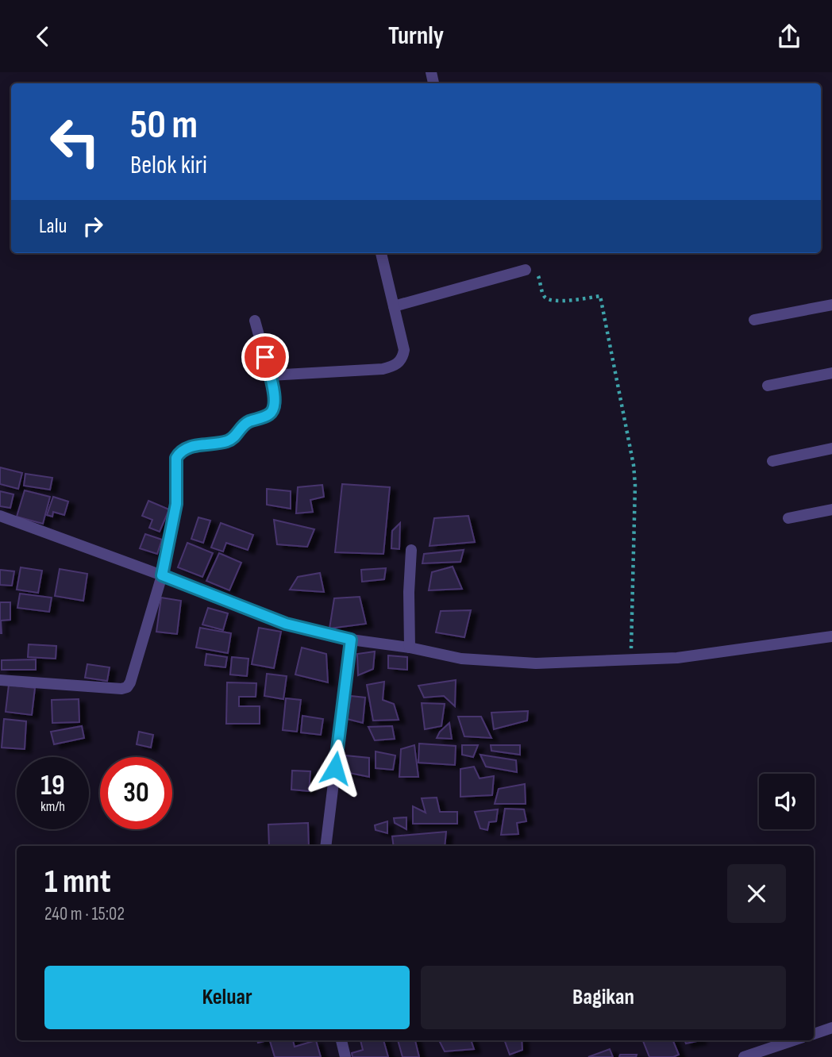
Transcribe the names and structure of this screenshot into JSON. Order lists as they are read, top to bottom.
{
  "page": {
    "header": "Turnly",
    "turn": ["50 m", "Belok kiri"],
    "then": "Lalu",
    "speed": "19 km/h",
    "limit": "30",
    "heading": ["1 mnt", "240 m · 15:02"],
    "buttons": ["Keluar", "Bagikan"]
  }
}
